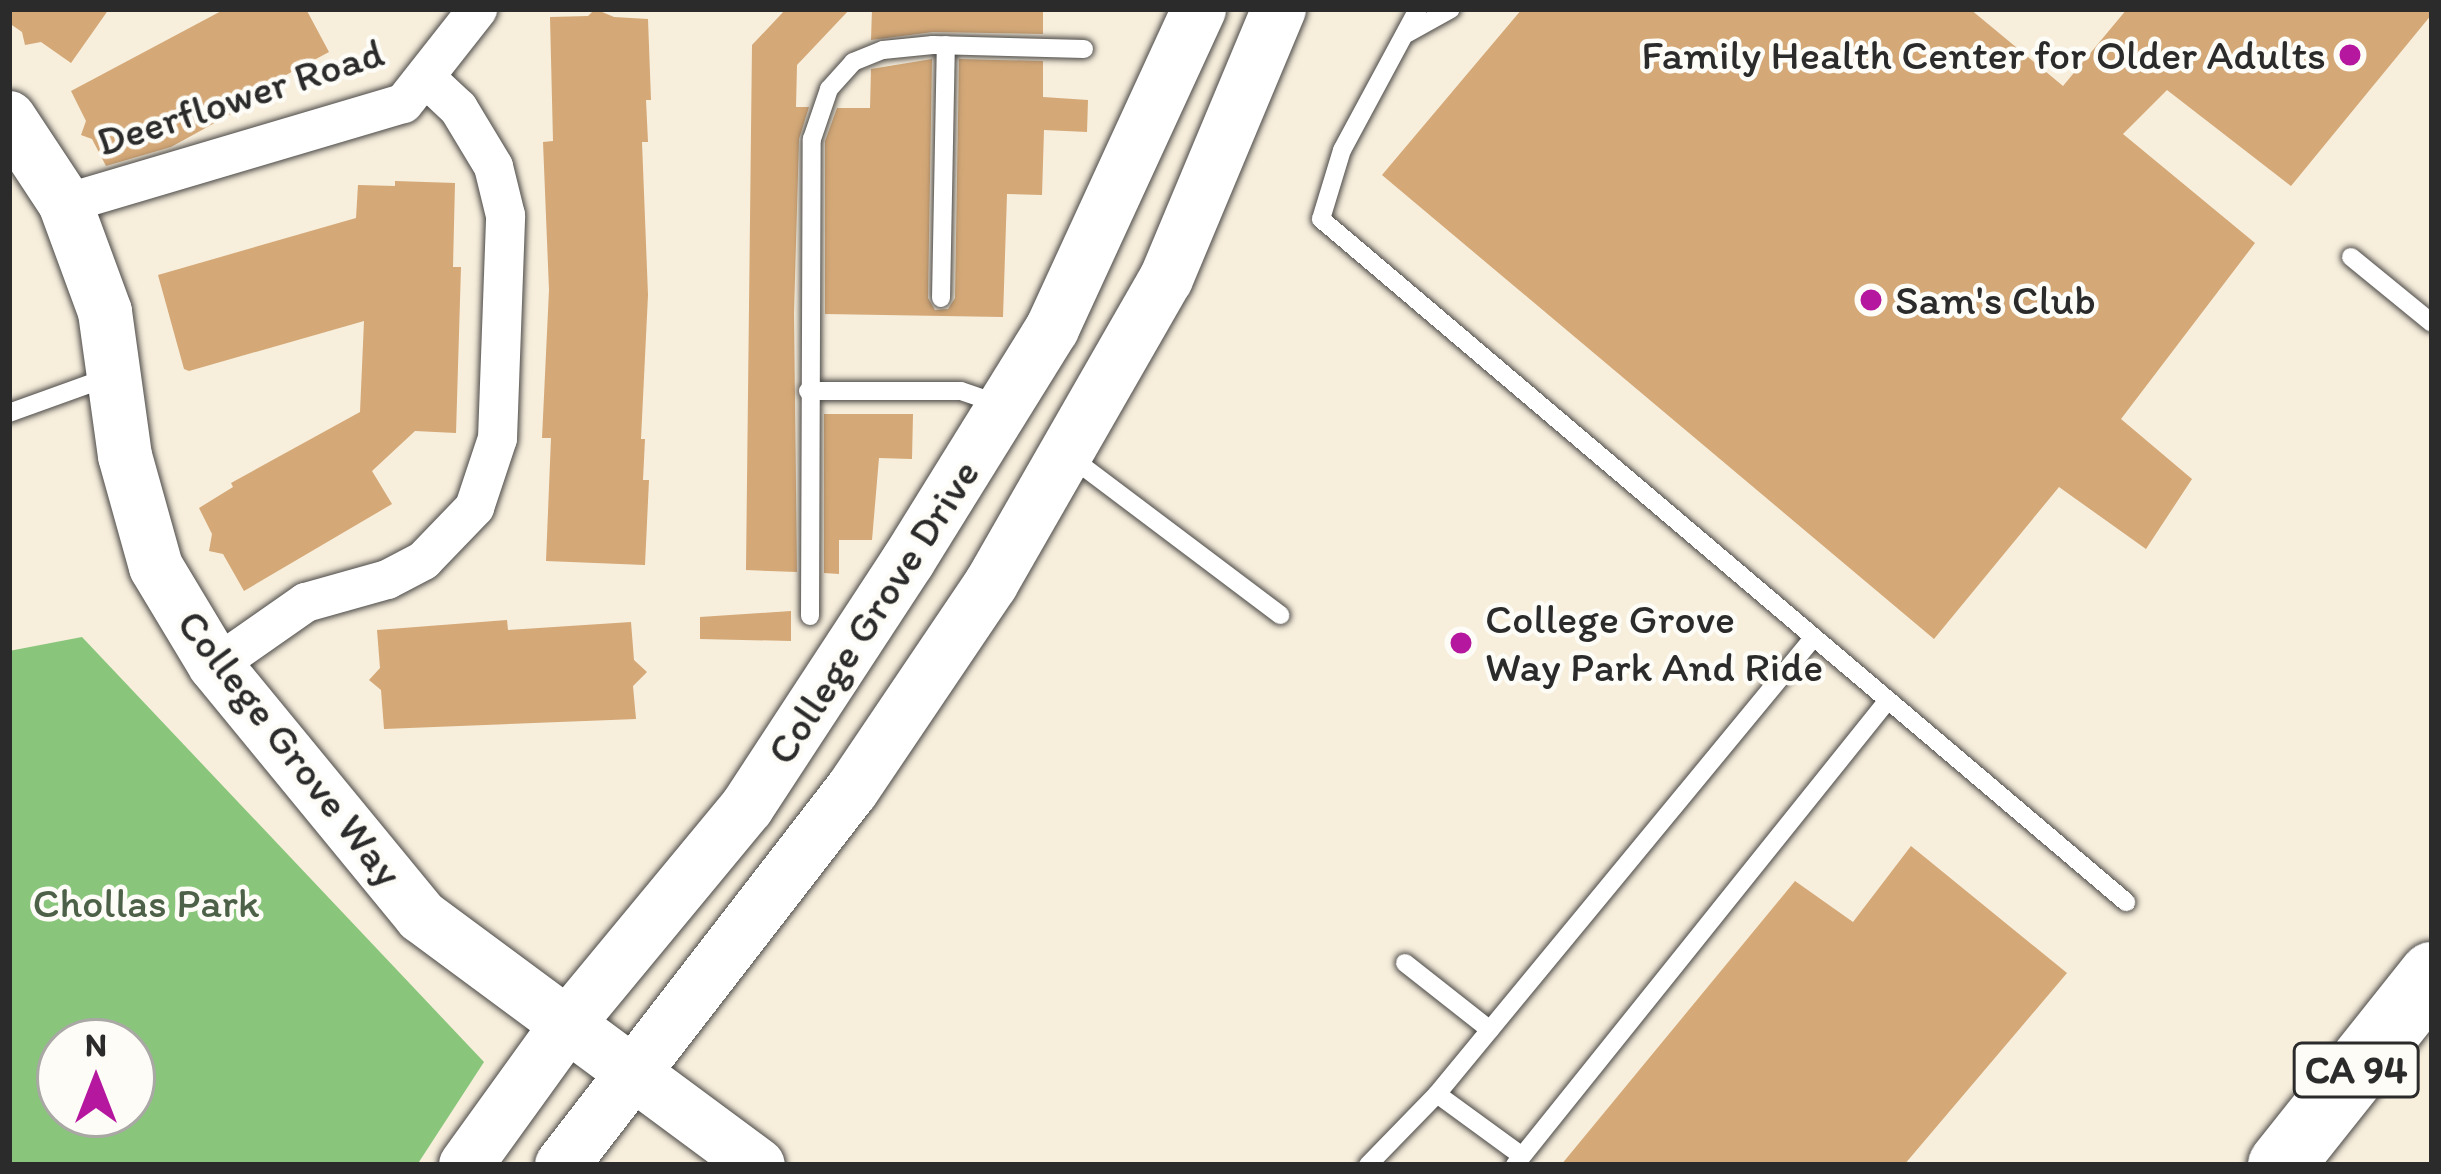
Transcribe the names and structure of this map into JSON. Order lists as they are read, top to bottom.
{
  "streets": {
    "highway": ["CA 94"],
    "main road": ["College Grove Drive", "College Grove Way"],
    "street": ["Deerflower Road"]
  },
  "crossings": [
    ["Deerflower Road", "College Grove Way"],
    ["College Grove Drive", "College Grove Way"]
  ],
  "parks": ["Chollas Park"],
  "places": ["Family Health Center for Older Adults", "Sam's Club", "College Grove Way Park And Ride"],
  "north": "top"
}
